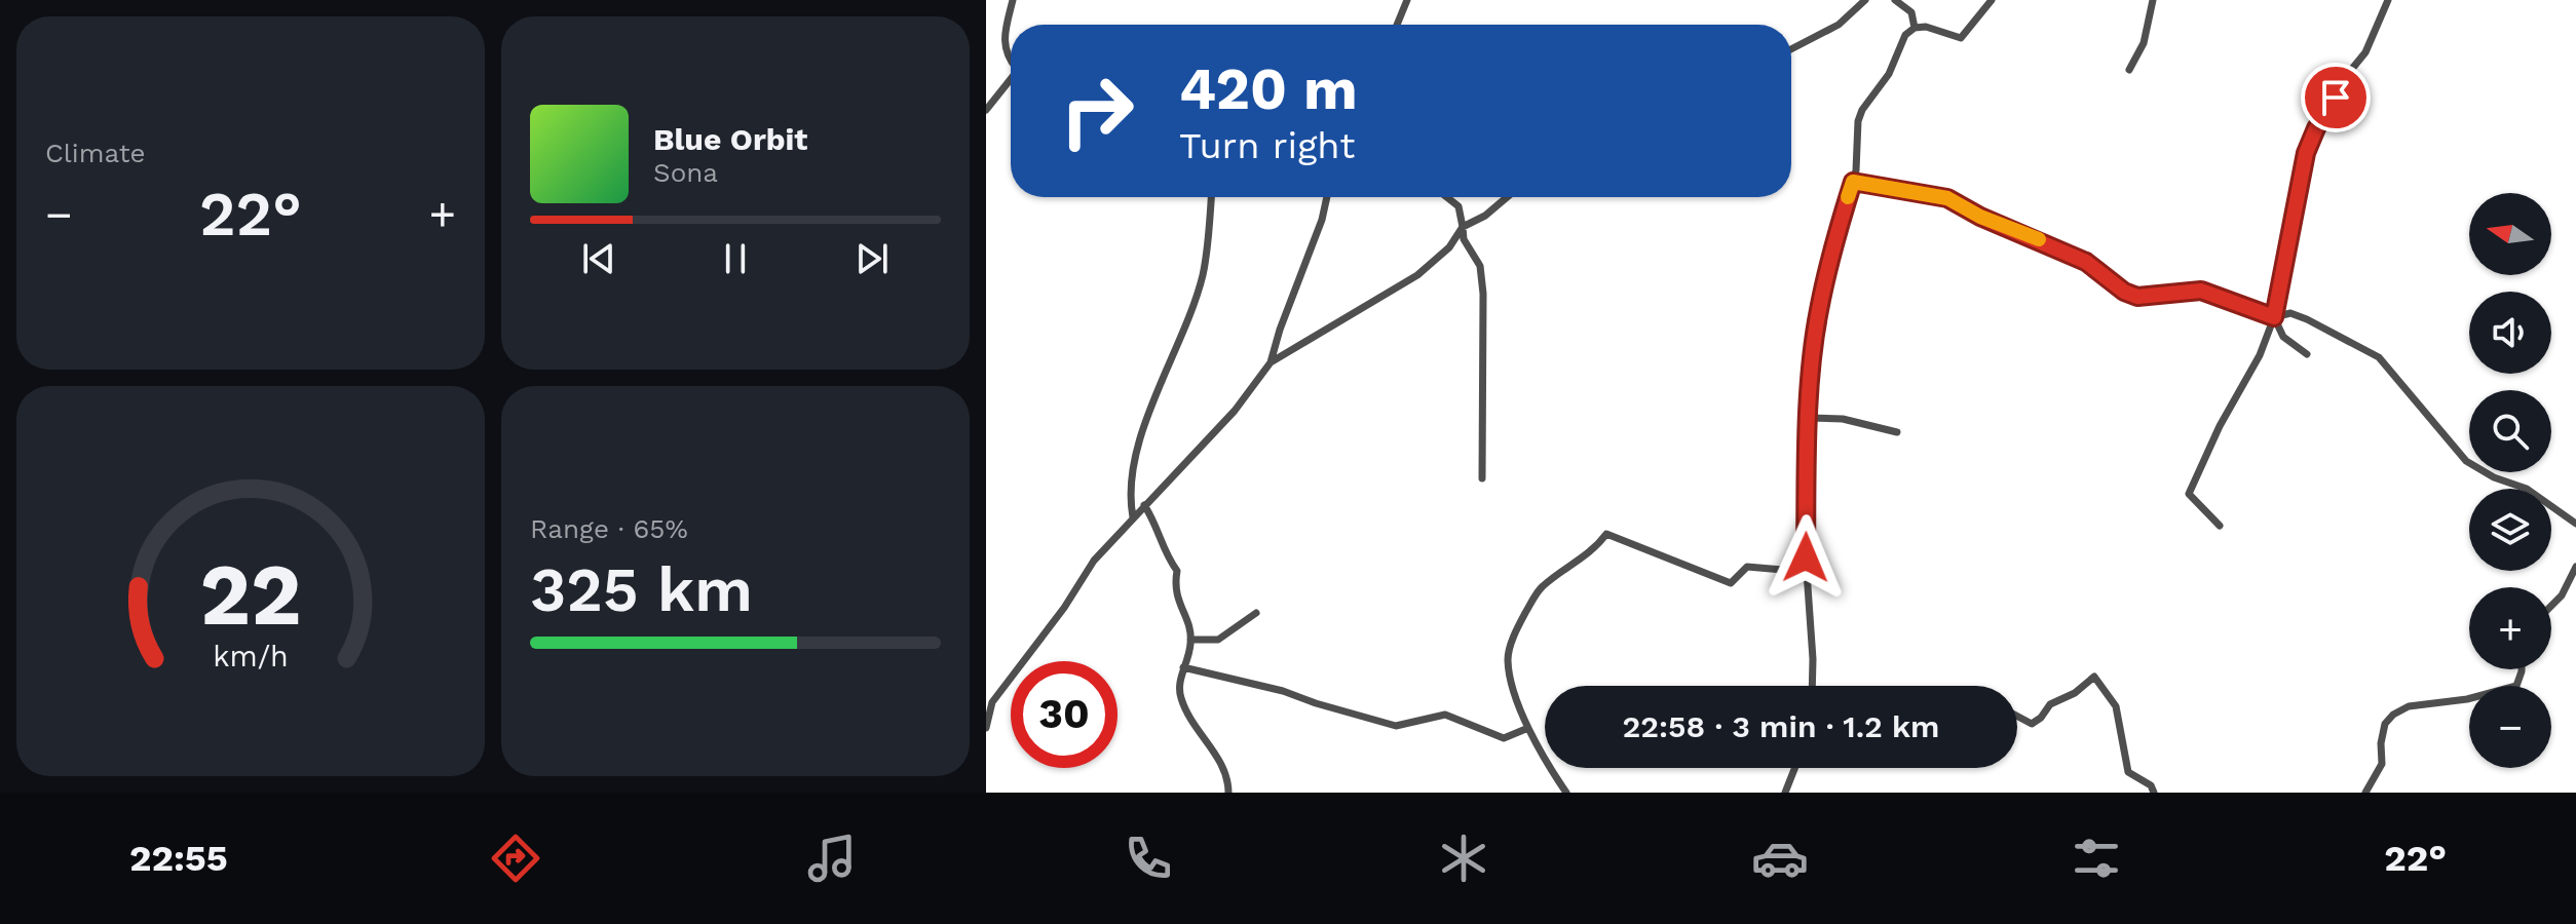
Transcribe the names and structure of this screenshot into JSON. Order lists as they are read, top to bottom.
{
  "north": "left",
  "page": {
    "tile": [
      "Climate",
      ["Range · 65%", "325 km"]
    ],
    "turn": ["420 m", "Turn right"],
    "song": ["Blue Orbit", "Sona"],
    "heat": ["−", "22°", "+"],
    "map_buttons": ["+", "−"],
    "limit": "30",
    "trip": "22:58 · 3 min · 1.2 km",
    "tabs": ["22:55", "22°"],
    "gauge": ["22", "km/h"]
  }
}
